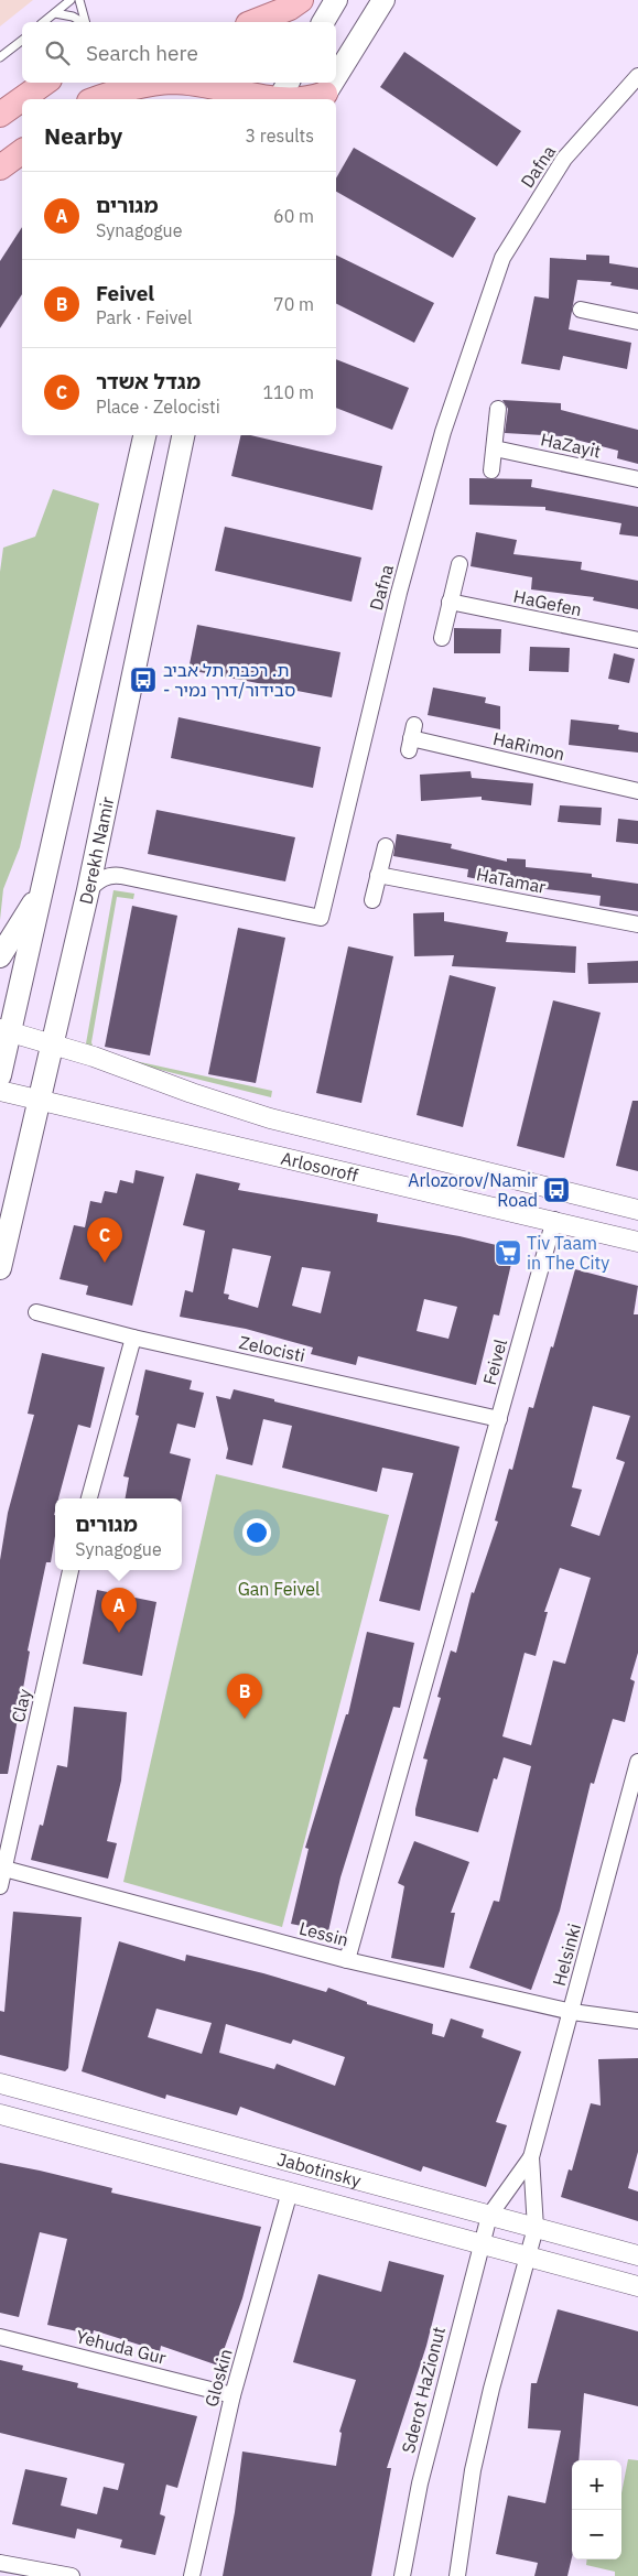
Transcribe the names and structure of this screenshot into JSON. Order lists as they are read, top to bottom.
{
  "streets": {
    "main road": ["Derekh Namir"],
    "street": [
      "Dafna",
      "HaZayit",
      "HaGefen",
      "HaRimon",
      "HaTamar",
      "Arlosoroff",
      "Zelocisti",
      "Feivel",
      "Clay",
      "Lessin",
      "Helsinki",
      "Jabotinsky",
      "Yehuda Gur",
      "Gloskin",
      "Sderot HaZionut"
    ]
  },
  "crossings": [
    ["Dafna", "Derekh Namir"],
    ["Derekh Namir", "Arlosoroff"],
    ["Arlosoroff", "Feivel"],
    ["Zelocisti", "Feivel"],
    ["Feivel", "Lessin"],
    ["Clay", "Lessin"],
    ["Lessin", "Helsinki"],
    ["Helsinki", "Jabotinsky"],
    ["Helsinki", "Sderot HaZionut"],
    ["Jabotinsky", "Gloskin"],
    ["Jabotinsky", "Sderot HaZionut"],
    ["Yehuda Gur", "Gloskin"]
  ],
  "parks": ["Gan Feivel"],
  "places": {
    "bus stop": ["ת. רכבת תל אביב - סבידור/דרך נמיר", "Arlozorov/Namir Road"],
    "supermarket": ["Tiv Taam in The City"]
  },
  "page": {
    "search": "Search here",
    "heading": ["Nearby", "3 results"],
    "list": [
      {
        "mark": "A",
        "name": "מגורים",
        "note": "Synagogue",
        "value": "60 m"
      },
      {
        "mark": "B",
        "name": "Feivel",
        "note": "Park · Feivel",
        "value": "70 m"
      },
      {
        "mark": "C",
        "name": "מגדל אשדר",
        "note": "Place · Zelocisti",
        "value": "110 m"
      }
    ],
    "pins": ["C", "A", "B"],
    "popup": ["מגורים", "Synagogue"],
    "map_buttons": ["+", "−"]
  }
}
